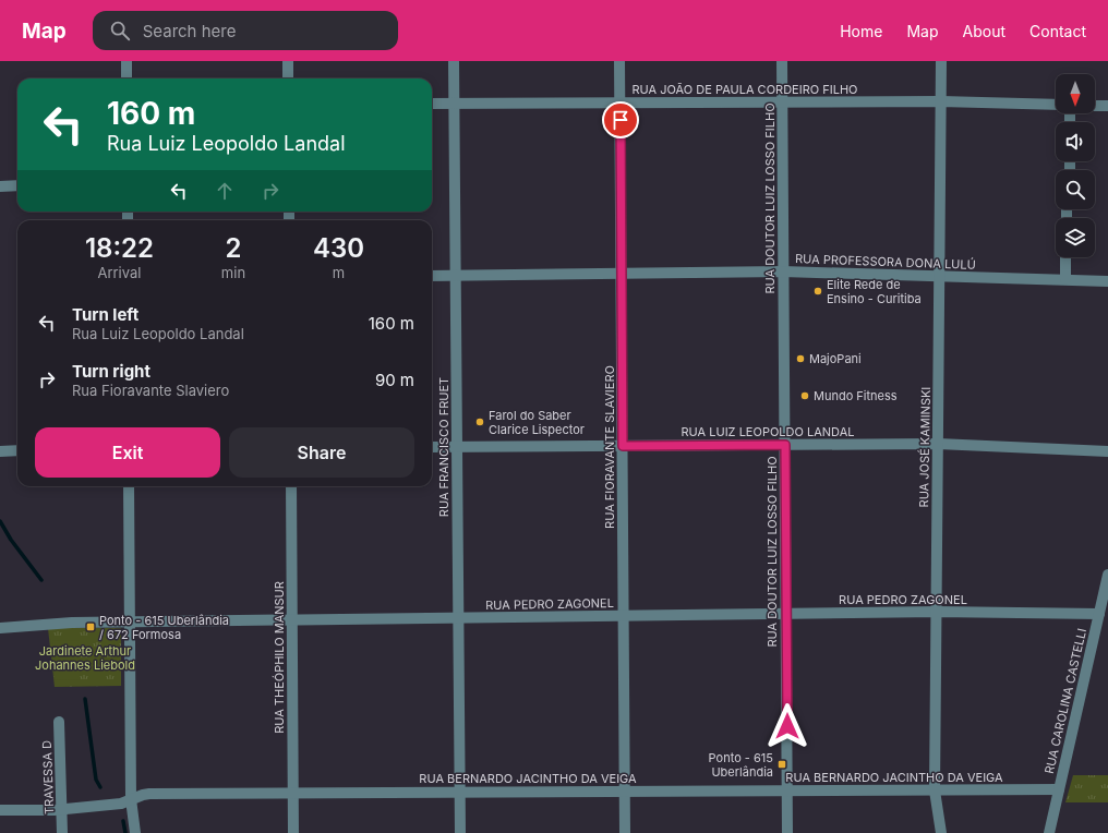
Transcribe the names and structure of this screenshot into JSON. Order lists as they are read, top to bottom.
{
  "streets": {
    "street": [
      "RUA JOÃO DE PAULA CORDEIRO FILHO",
      "RUA DOUTOR LUIZ LOSSO FILHO",
      "RUA PROFESSORA DONA LULÚ",
      "RUA LUIZ LEOPOLDO LANDAL",
      "RUA FRANCISCO FRUET",
      "RUA FIORAVANTE SLAVIERO",
      "RUA JOSÉ KAMINSKI",
      "RUA PEDRO ZAGONEL",
      "RUA THEÓPHILO MANSUR",
      "RUA CAROLINA CASTELLI",
      "TRAVESSA D",
      "RUA BERNARDO JACINTHO DA VEIGA"
    ]
  },
  "crossings": [
    ["RUA JOÃO DE PAULA CORDEIRO FILHO", "RUA DOUTOR LUIZ LOSSO FILHO"],
    ["RUA JOÃO DE PAULA CORDEIRO FILHO", "RUA FRANCISCO FRUET"],
    ["RUA JOÃO DE PAULA CORDEIRO FILHO", "RUA FIORAVANTE SLAVIERO"],
    ["RUA JOÃO DE PAULA CORDEIRO FILHO", "RUA JOSÉ KAMINSKI"],
    ["RUA DOUTOR LUIZ LOSSO FILHO", "RUA PROFESSORA DONA LULÚ"],
    ["RUA DOUTOR LUIZ LOSSO FILHO", "RUA LUIZ LEOPOLDO LANDAL"],
    ["RUA DOUTOR LUIZ LOSSO FILHO", "RUA PEDRO ZAGONEL"],
    ["RUA DOUTOR LUIZ LOSSO FILHO", "RUA BERNARDO JACINTHO DA VEIGA"],
    ["RUA PROFESSORA DONA LULÚ", "RUA FRANCISCO FRUET"],
    ["RUA PROFESSORA DONA LULÚ", "RUA FIORAVANTE SLAVIERO"],
    ["RUA PROFESSORA DONA LULÚ", "RUA JOSÉ KAMINSKI"],
    ["RUA LUIZ LEOPOLDO LANDAL", "RUA FRANCISCO FRUET"],
    ["RUA LUIZ LEOPOLDO LANDAL", "RUA FIORAVANTE SLAVIERO"],
    ["RUA LUIZ LEOPOLDO LANDAL", "RUA JOSÉ KAMINSKI"],
    ["RUA FRANCISCO FRUET", "RUA PEDRO ZAGONEL"],
    ["RUA FRANCISCO FRUET", "RUA BERNARDO JACINTHO DA VEIGA"],
    ["RUA FIORAVANTE SLAVIERO", "RUA PEDRO ZAGONEL"],
    ["RUA FIORAVANTE SLAVIERO", "RUA BERNARDO JACINTHO DA VEIGA"],
    ["RUA JOSÉ KAMINSKI", "RUA PEDRO ZAGONEL"],
    ["RUA JOSÉ KAMINSKI", "RUA BERNARDO JACINTHO DA VEIGA"],
    ["RUA PEDRO ZAGONEL", "RUA THEÓPHILO MANSUR"],
    ["RUA PEDRO ZAGONEL", "RUA CAROLINA CASTELLI"],
    ["RUA THEÓPHILO MANSUR", "RUA BERNARDO JACINTHO DA VEIGA"],
    ["RUA CAROLINA CASTELLI", "RUA BERNARDO JACINTHO DA VEIGA"],
    ["TRAVESSA D", "RUA BERNARDO JACINTHO DA VEIGA"]
  ],
  "parks": ["Jardinete Arthur Johannes Liebold"],
  "places": {
    "other": [
      "Elite Rede de Ensino - Curitiba",
      "MajoPani",
      "Mundo Fitness",
      "Farol do Saber Clarice Lispector"
    ],
    "transit": ["Ponto - 615 Uberlândia / 672 Formosa", "Ponto - 615 Uberlândia"]
  },
  "north": "bottom",
  "page": {
    "header": "Map",
    "search": "Search here",
    "nav": [
      "Home",
      "Map",
      "About",
      "Contact"
    ],
    "turn": ["160 m", "Rua Luiz Leopoldo Landal"],
    "eta": [
      "18:22",
      "Arrival",
      "2",
      "min",
      "430",
      "m"
    ],
    "list": [
      {
        "name": "Turn left",
        "note": "Rua Luiz Leopoldo Landal",
        "value": "160 m"
      },
      {
        "name": "Turn right",
        "note": "Rua Fioravante Slaviero",
        "value": "90 m"
      }
    ],
    "buttons": ["Exit", "Share"]
  }
}
